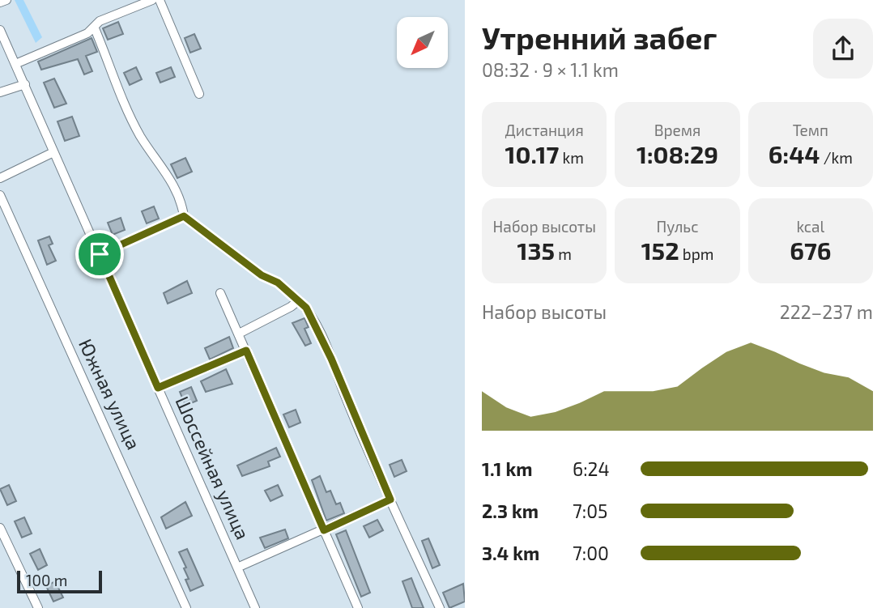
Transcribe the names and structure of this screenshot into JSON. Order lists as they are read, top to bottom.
{
  "streets": {
    "street": ["Южная улица", "Шоссейная улица"]
  },
  "scale_bar": "100 m",
  "north": "bottom left",
  "page": {
    "heading": ["Утренний забег", "08:32 · 9 × 1.1 km"],
    "stats": [
      ["Дистанция", "10.17 km"],
      ["Время", "1:08:29"],
      ["Темп", "6:44 /km"],
      ["Набор высоты", "135 m"],
      ["Пульс", "152 bpm"],
      ["kcal", "676"]
    ],
    "chart": ["Набор высоты", "222–237 m"],
    "list": [
      {
        "name": "1.1 km",
        "note": "6:24"
      },
      {
        "name": "2.3 km",
        "note": "7:05"
      },
      {
        "name": "3.4 km",
        "note": "7:00"
      }
    ],
    "scale": "100 m"
  }
}
